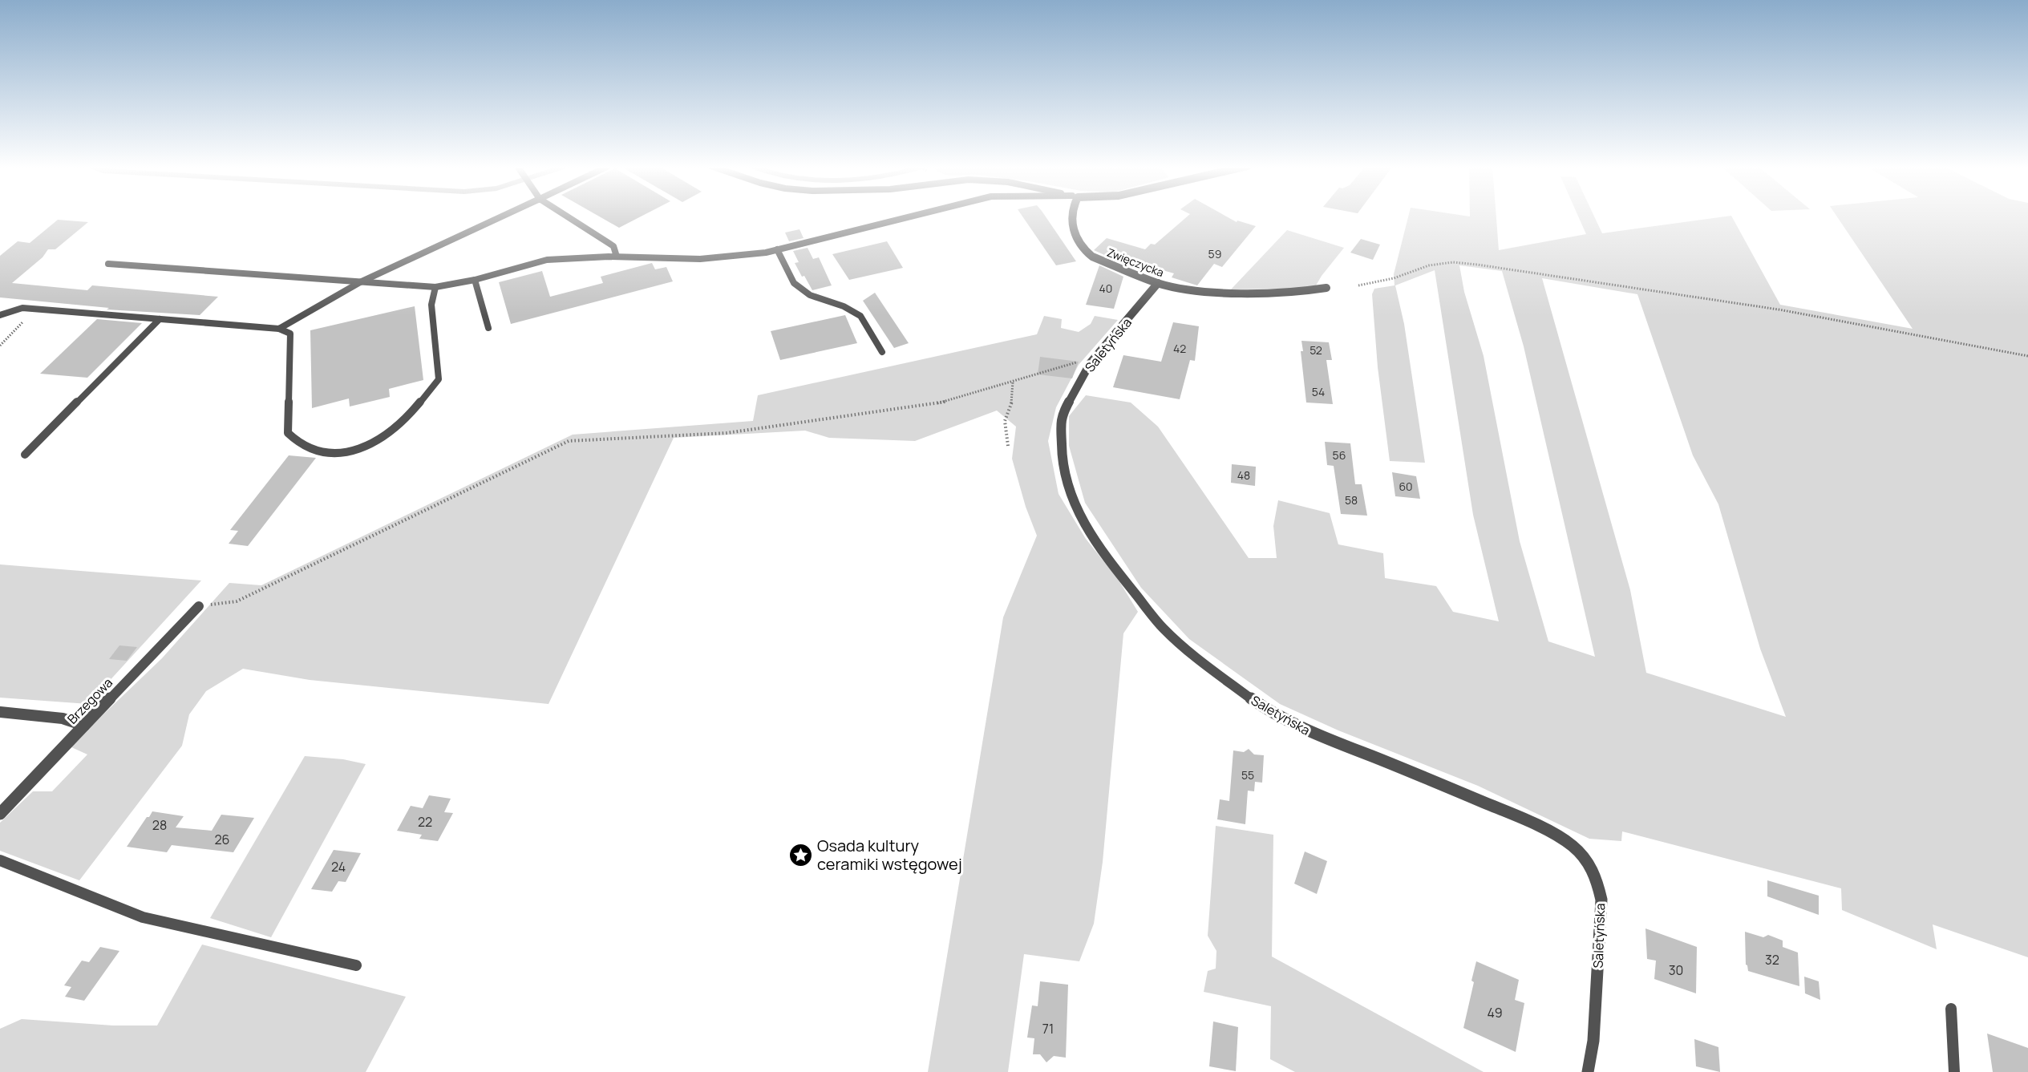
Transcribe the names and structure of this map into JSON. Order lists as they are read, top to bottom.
{
  "streets": {
    "street": ["Zwięczycka", "Saletyńska", "Brzegowa"]
  },
  "crossings": [
    ["Zwięczycka", "Saletyńska"]
  ],
  "places": {
    "place": ["Osada kultury ceramiki wstęgowej"]
  },
  "house_numbers": [
    "59",
    "40",
    "42",
    "52",
    "54",
    "56",
    "48",
    "60",
    "58",
    "55",
    "22",
    "28",
    "26",
    "24",
    "32",
    "30",
    "49",
    "71"
  ]
}
